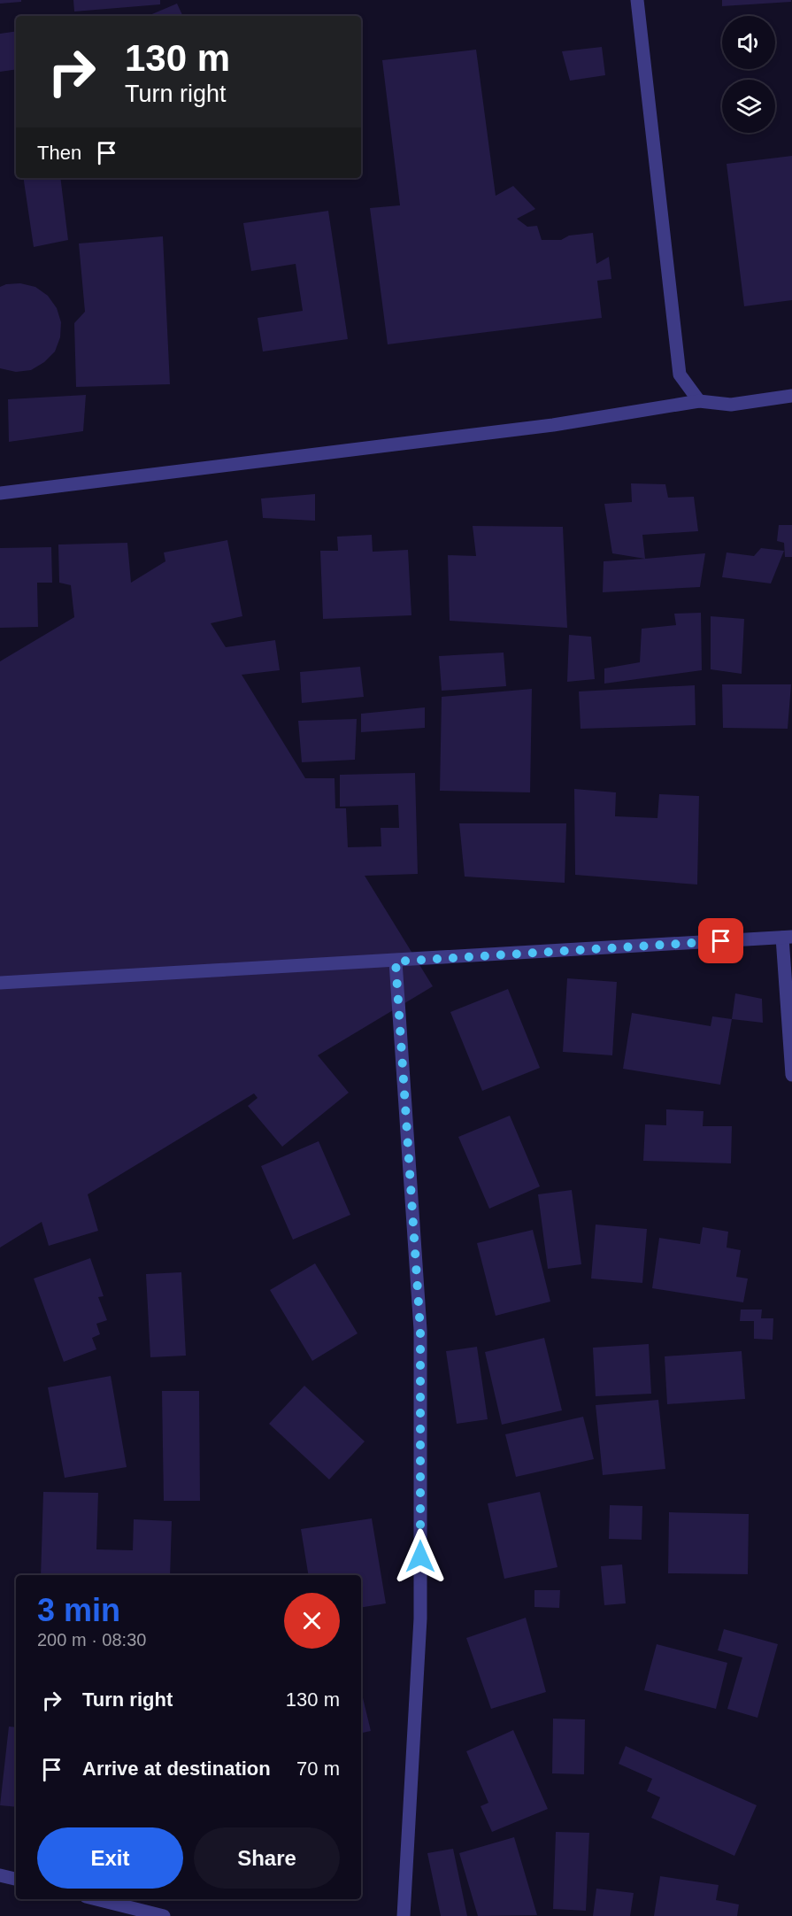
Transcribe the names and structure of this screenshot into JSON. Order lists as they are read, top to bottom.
{
  "page": {
    "turn": ["130 m", "Turn right"],
    "then": "Then",
    "heading": ["3 min", "200 m · 08:30"],
    "list": [
      {
        "name": "Turn right",
        "value": "130 m"
      },
      {
        "name": "Arrive at destination",
        "value": "70 m"
      }
    ],
    "buttons": ["Exit", "Share"]
  }
}
